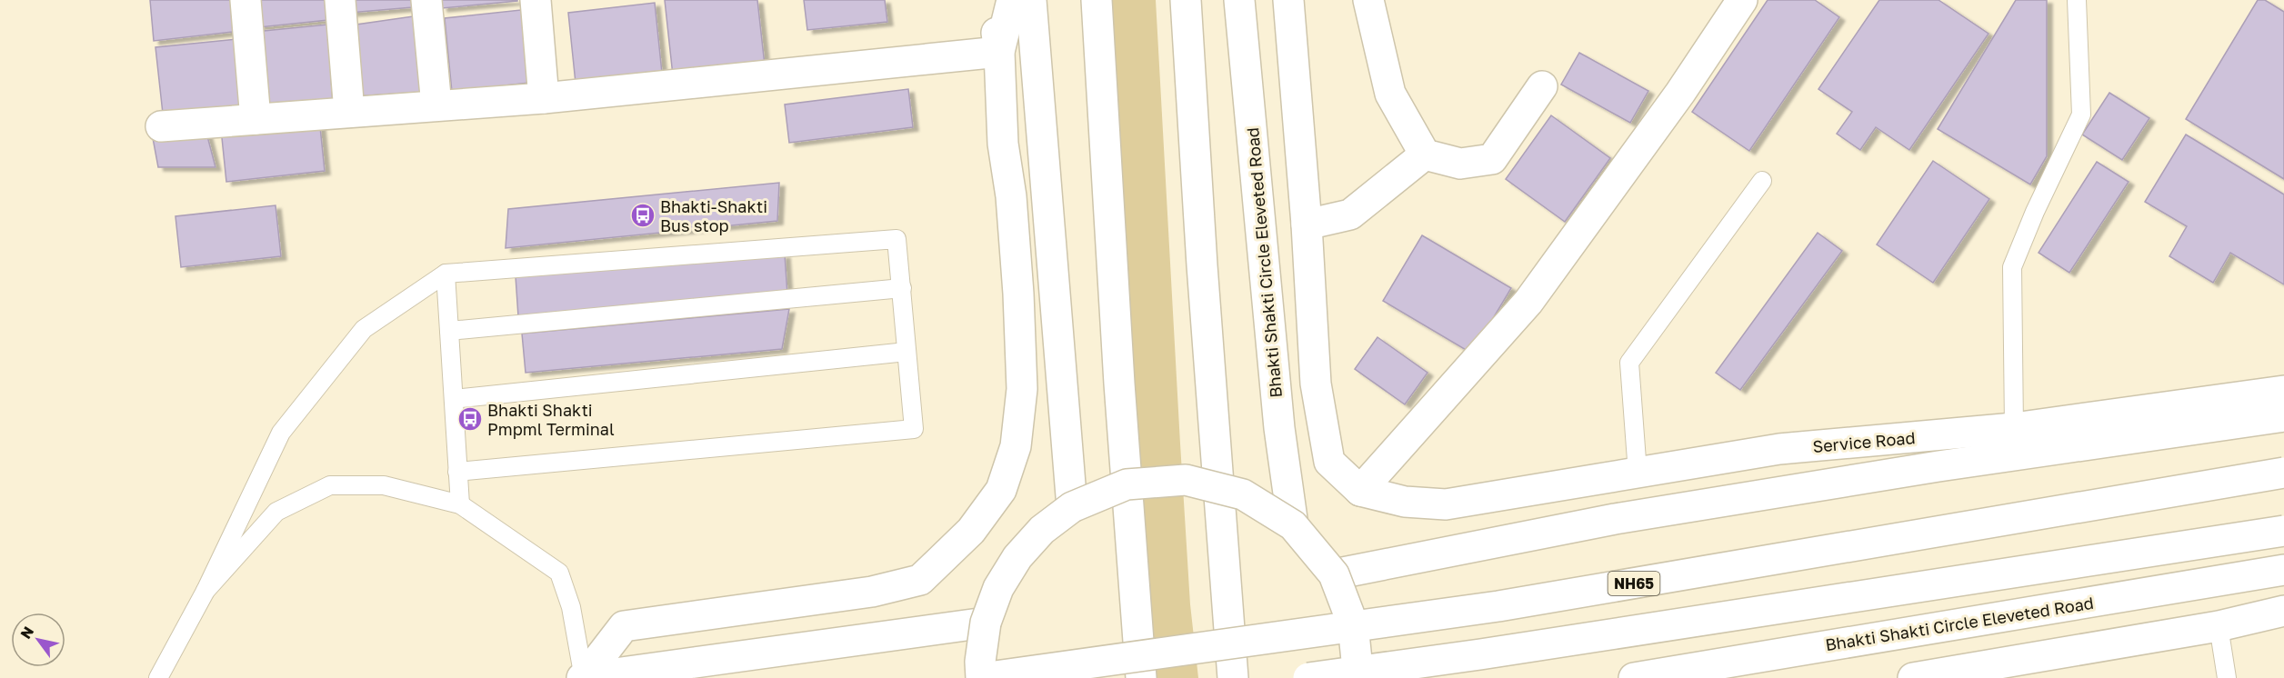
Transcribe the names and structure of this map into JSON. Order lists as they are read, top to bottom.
{
  "streets": {
    "main road": ["Bhakti Shakti Circle Eleveted Road", "Service Road", "NH65"]
  },
  "places": {
    "bus stop": ["Bhakti-Shakti Bus stop", "Bhakti Shakti Pmpml Terminal"]
  },
  "north": "top left"
}
